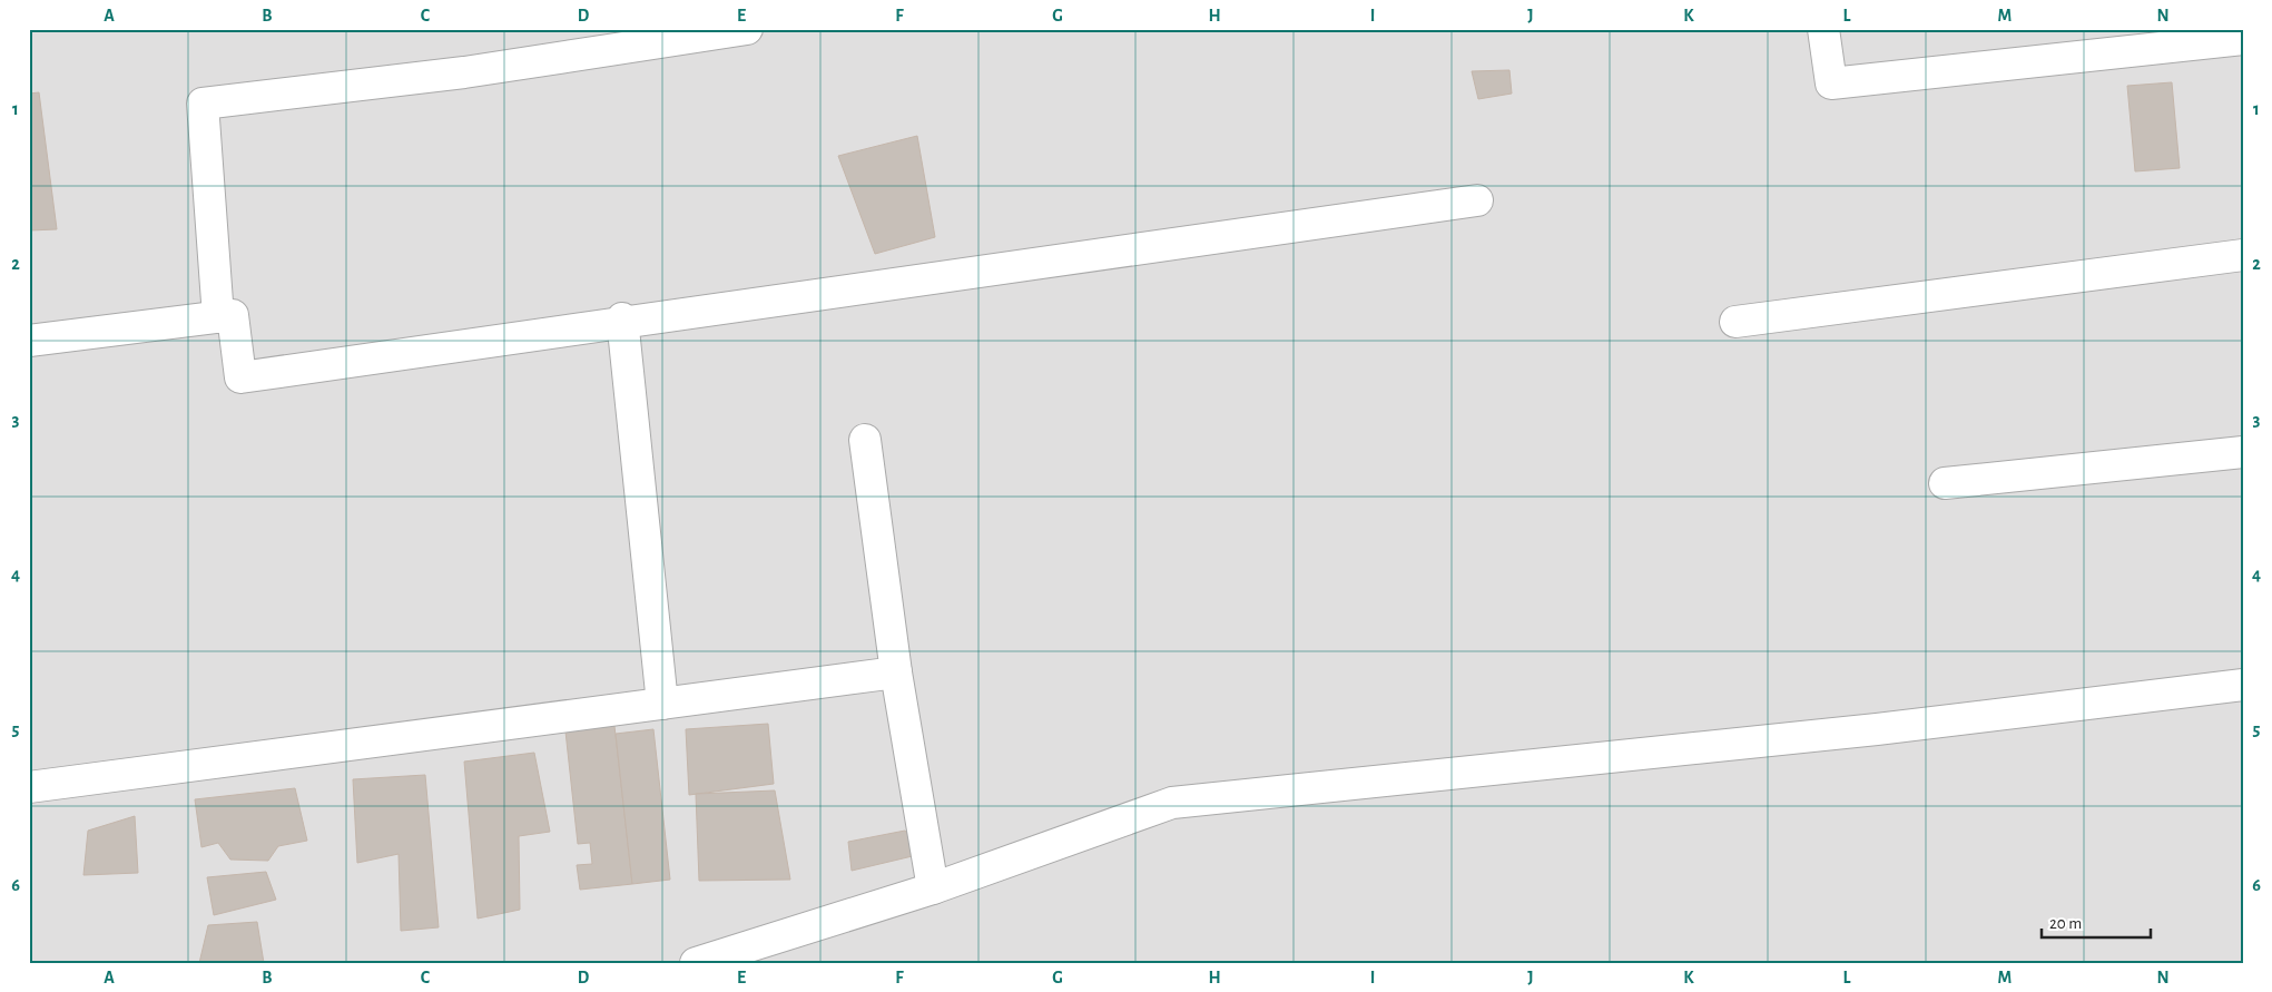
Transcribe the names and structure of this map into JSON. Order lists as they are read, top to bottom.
{
  "scale_bar": "20 m",
  "grid": {
    "columns": [
      "A",
      "B",
      "C",
      "D",
      "E",
      "F",
      "G",
      "H",
      "I",
      "J",
      "K",
      "L",
      "M",
      "N"
    ],
    "rows": [
      "1",
      "2",
      "3",
      "4",
      "5",
      "6"
    ]
  }
}
